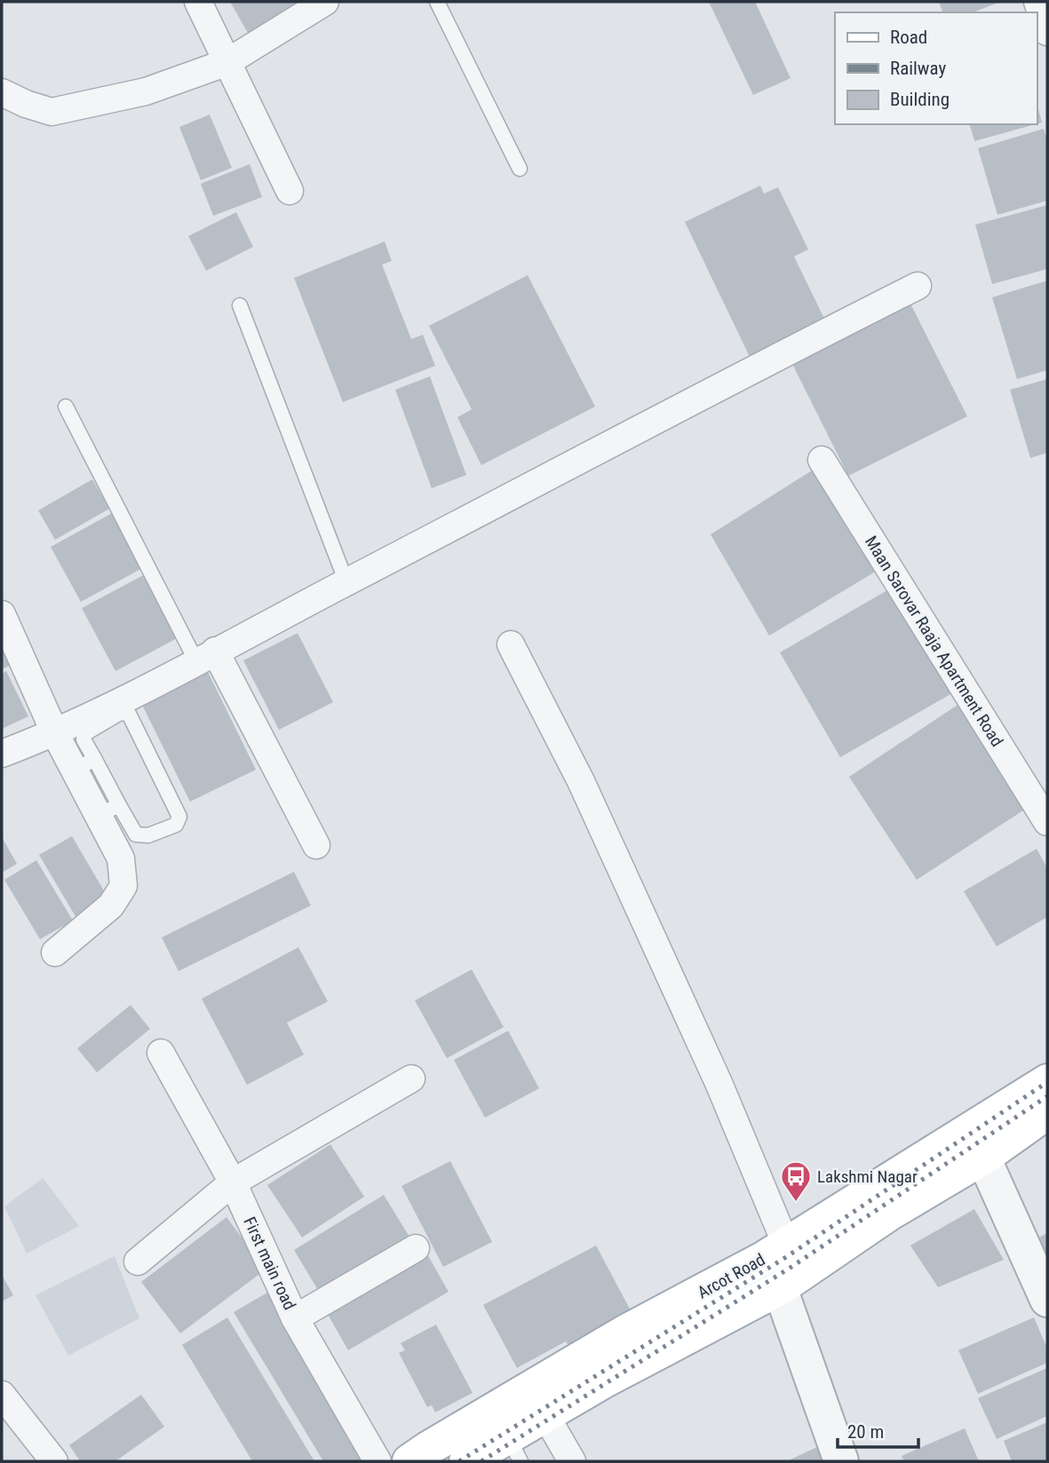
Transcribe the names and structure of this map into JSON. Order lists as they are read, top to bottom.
{
  "streets": {
    "main road": ["Arcot Road"],
    "street": ["Maan Sarovar Raaja Apartment Road", "First main road"]
  },
  "places": {
    "bus stop": ["Lakshmi Nagar"]
  },
  "legend": ["Road", "Railway", "Building"],
  "scale_bar": "20 m"
}
